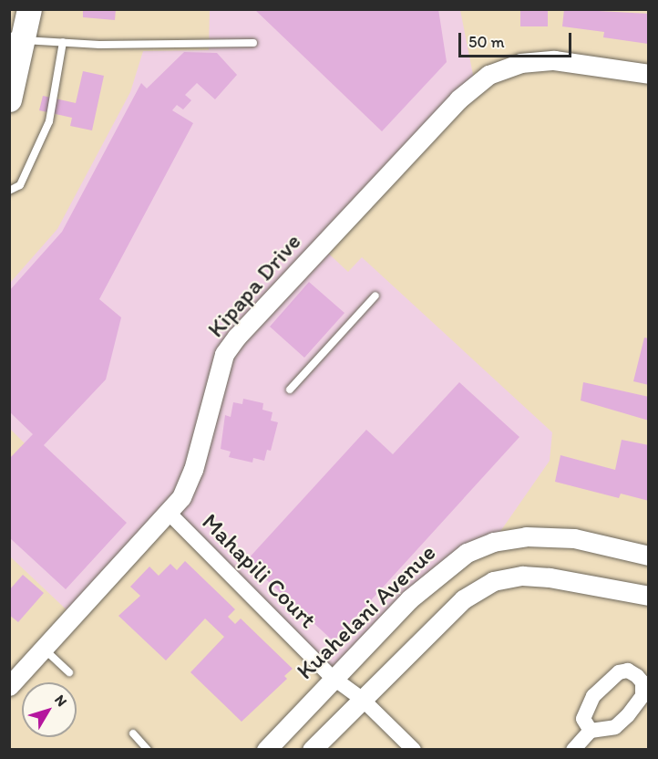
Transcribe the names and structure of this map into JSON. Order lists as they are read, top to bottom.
{
  "streets": {
    "street": ["Kipapa Drive", "Mahapili Court", "Kuahelani Avenue"]
  },
  "crossings": [
    ["Kipapa Drive", "Mahapili Court"],
    ["Mahapili Court", "Kuahelani Avenue"]
  ],
  "scale_bar": "50 m",
  "north": "top right"
}
